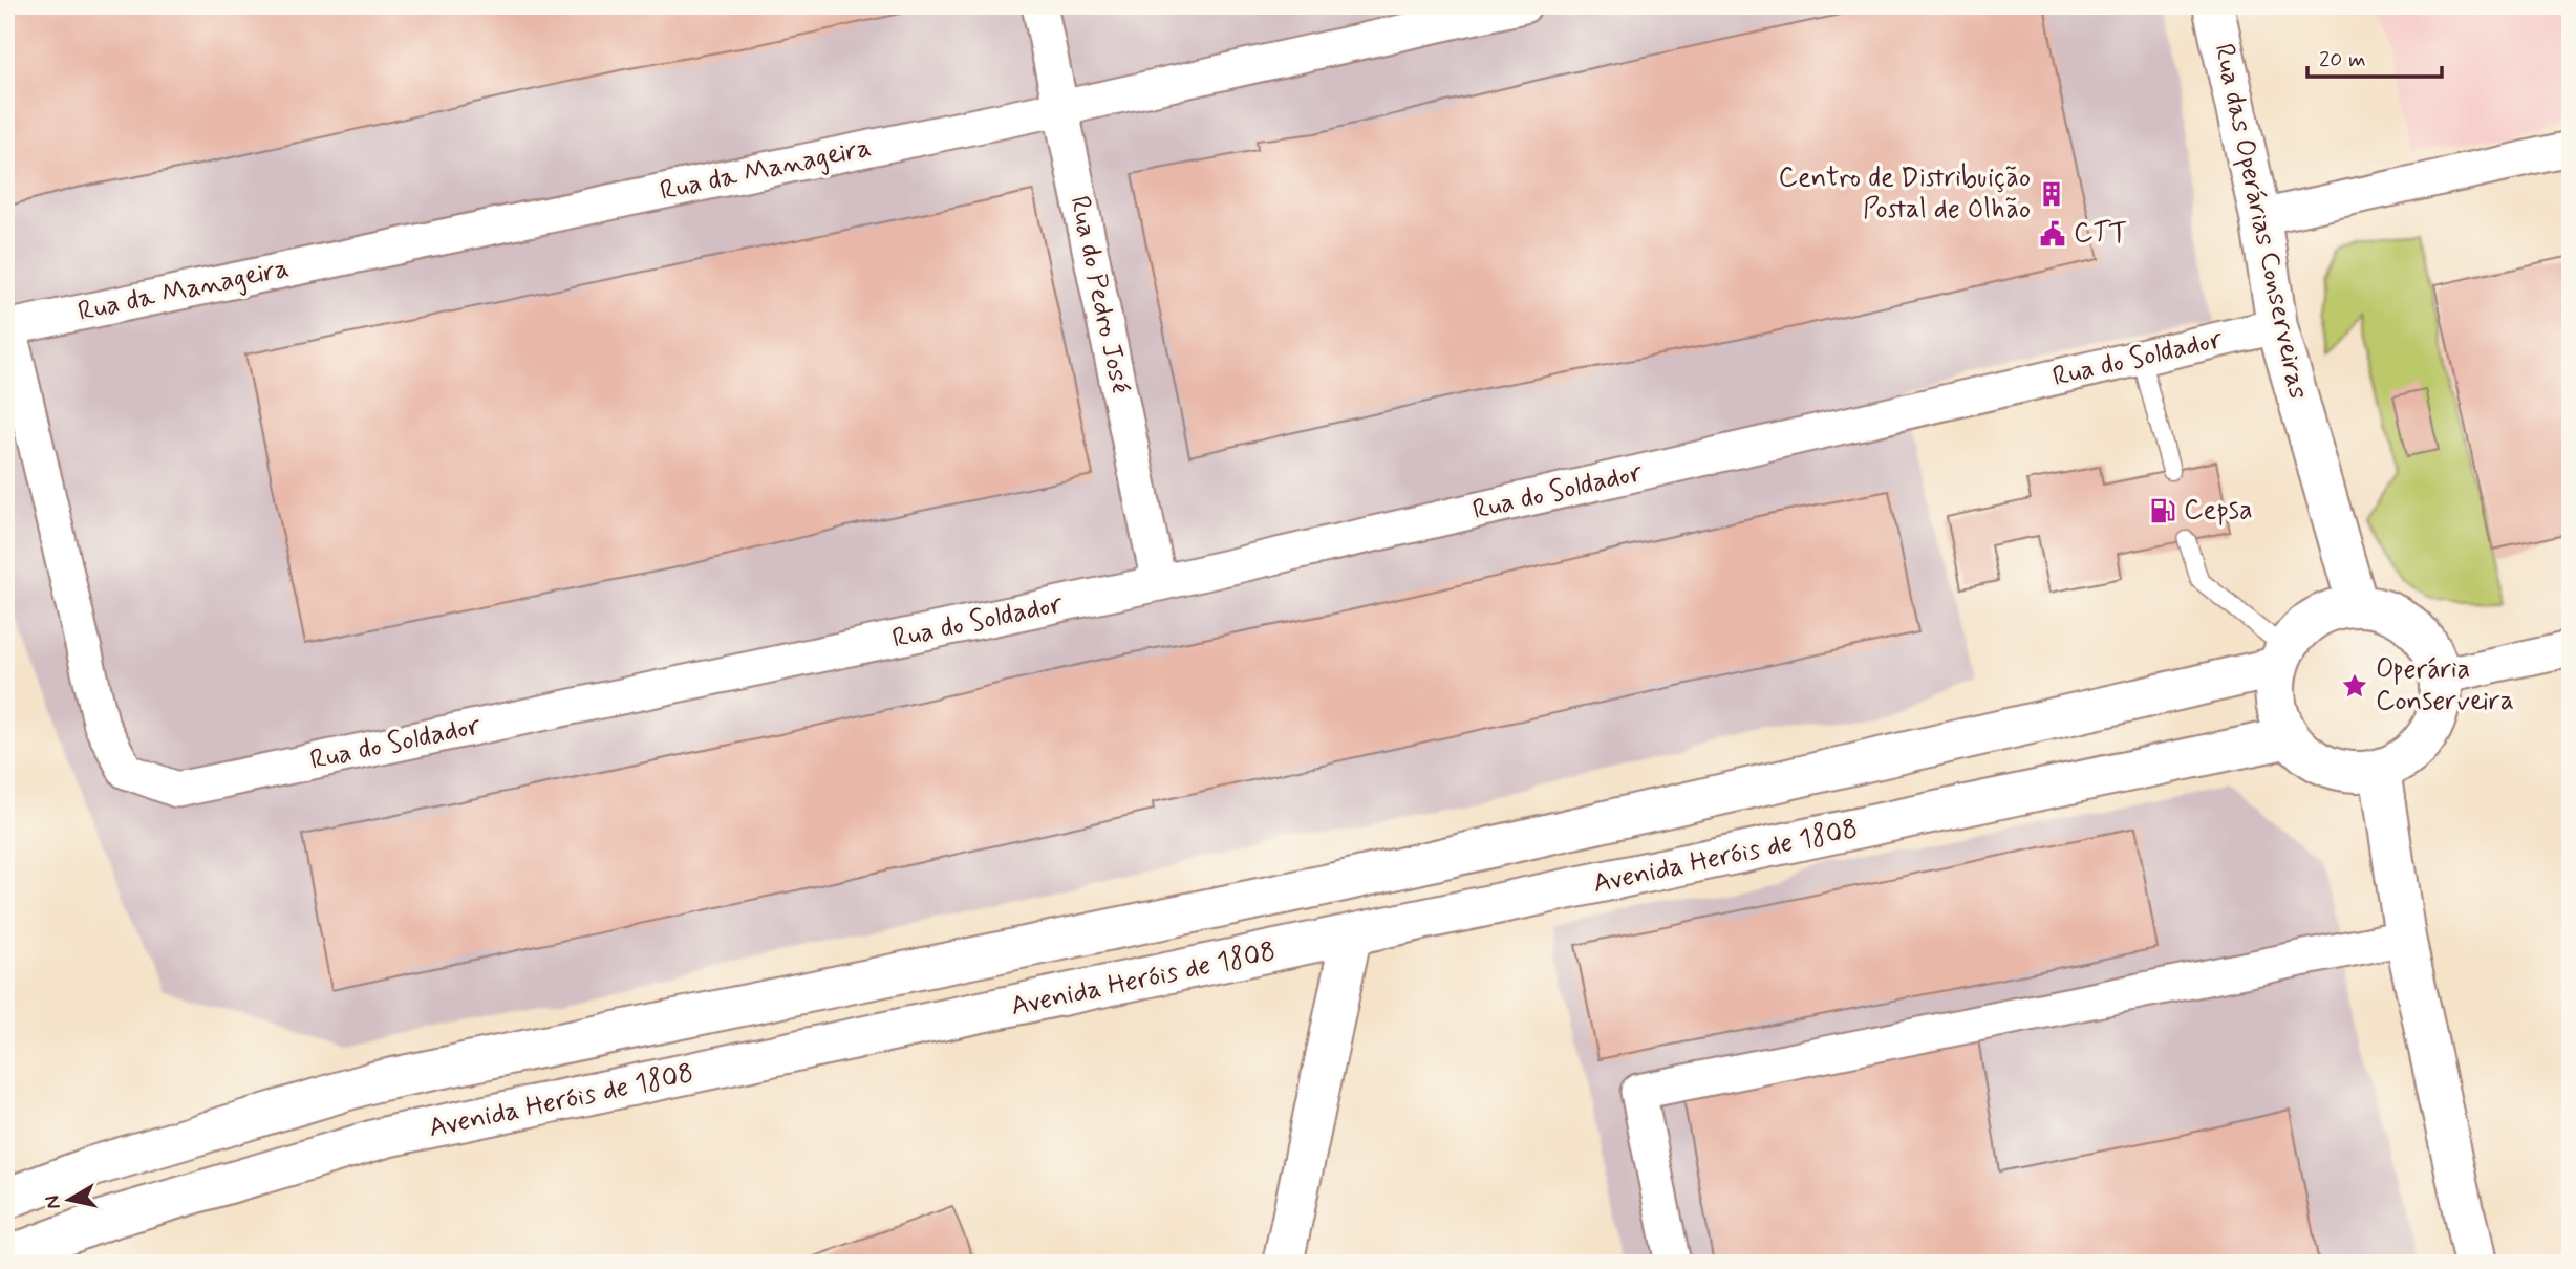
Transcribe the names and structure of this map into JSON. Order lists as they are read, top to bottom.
{
  "streets": {
    "main road": ["Rua das Operárias Conserveiras", "Avenida Heróis de 1808"],
    "street": ["Rua da Manageira", "Rua do Pedro José", "Rua do Soldador"]
  },
  "crossings": [
    ["Rua da Manageira", "Rua do Pedro José"],
    ["Rua da Manageira", "Rua do Soldador"],
    ["Rua das Operárias Conserveiras", "Rua do Soldador"],
    ["Rua das Operárias Conserveiras", "Avenida Heróis de 1808"],
    ["Rua do Pedro José", "Rua do Soldador"]
  ],
  "places": {
    "building": ["Centro de Distribuição Postal de Olhão"],
    "public building": ["CTT"],
    "fuel station": ["Cepsa"],
    "place": ["Operária Conserveira"]
  },
  "scale_bar": "20 m",
  "north": "left"
}
